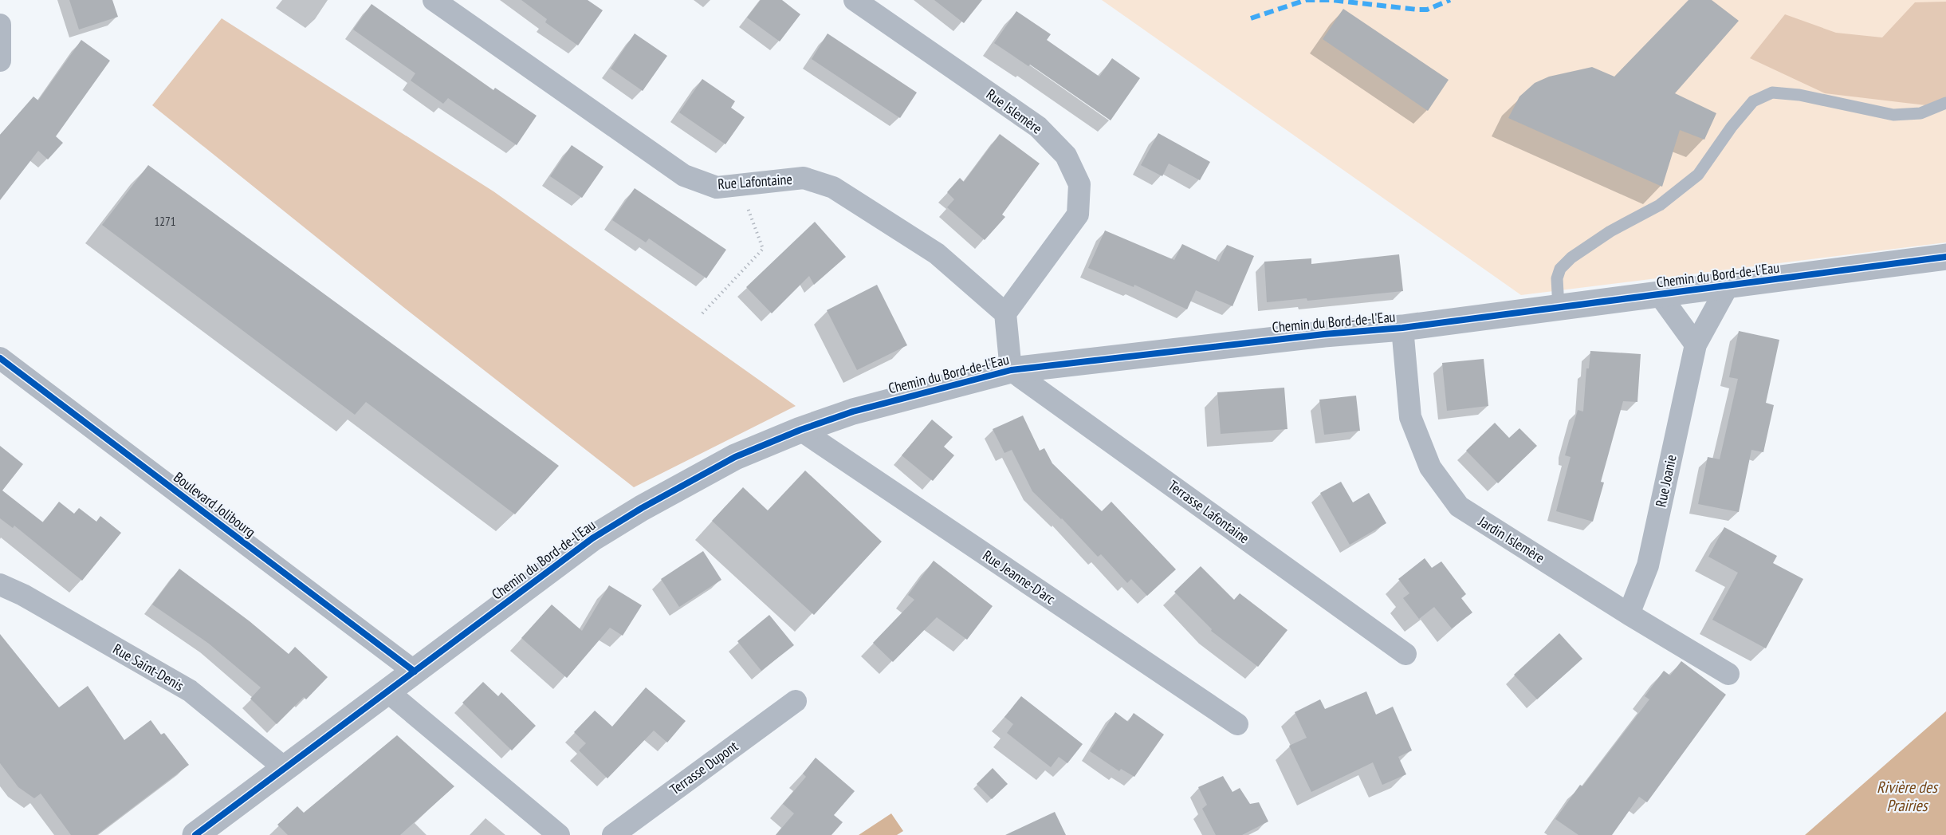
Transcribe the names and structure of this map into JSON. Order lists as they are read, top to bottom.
{
  "streets": {
    "street": [
      "Rue Islemère",
      "Rue Lafontaine",
      "Chemin du Bord-de-l'Eau",
      "Rue Joanie",
      "Boulevard Jolibourg",
      "Terrasse Lafontaine",
      "Jardin Islemère",
      "Rue Jeanne-D'arc",
      "Rue Saint-Denis",
      "Terrasse Dupont"
    ]
  },
  "crossings": [
    ["Rue Islemère", "Rue Lafontaine"],
    ["Chemin du Bord-de-l'Eau", "Rue Joanie"],
    ["Chemin du Bord-de-l'Eau", "Boulevard Jolibourg"],
    ["Chemin du Bord-de-l'Eau", "Terrasse Lafontaine"],
    ["Chemin du Bord-de-l'Eau", "Jardin Islemère"],
    ["Chemin du Bord-de-l'Eau", "Rue Jeanne-D'arc"],
    ["Chemin du Bord-de-l'Eau", "Rue Saint-Denis"],
    ["Rue Joanie", "Jardin Islemère"]
  ],
  "water": ["Rivière des Prairies"],
  "house_numbers": ["1271"]
}
